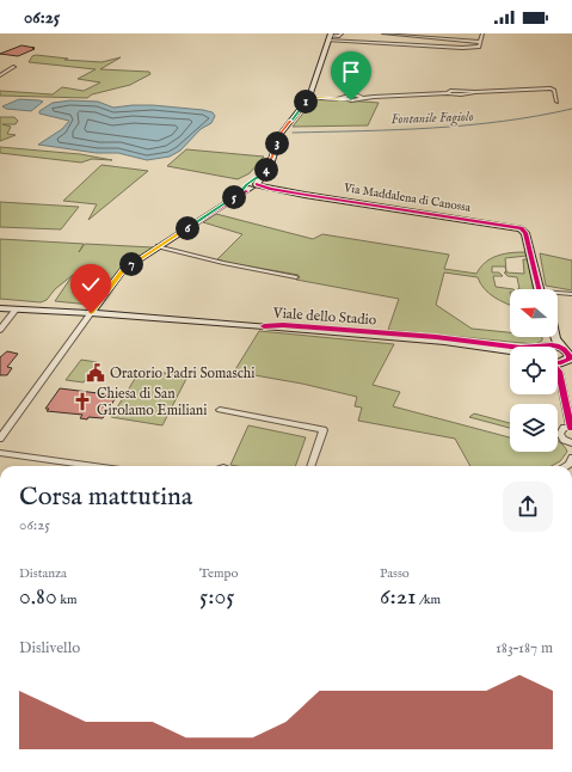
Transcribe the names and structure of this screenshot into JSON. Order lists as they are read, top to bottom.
{
  "streets": {
    "street": ["Via Maddalena di Canossa", "Viale dello Stadio"]
  },
  "water": ["Fontanile Fagiolo"],
  "places": {
    "public building": ["Oratorio Padri Somaschi"],
    "church": ["Chiesa di San Girolamo Emiliani"]
  },
  "north": "left",
  "page": {
    "status": "06:25",
    "pins": [
      "1",
      "3",
      "4",
      "5",
      "6",
      "7"
    ],
    "heading": ["Corsa mattutina", "06:25"],
    "stats": [
      ["Distanza", "0.80 km"],
      ["Tempo", "5:05"],
      ["Passo", "6:21 /km"]
    ],
    "chart": ["Dislivello", "183–187 m"]
  }
}
